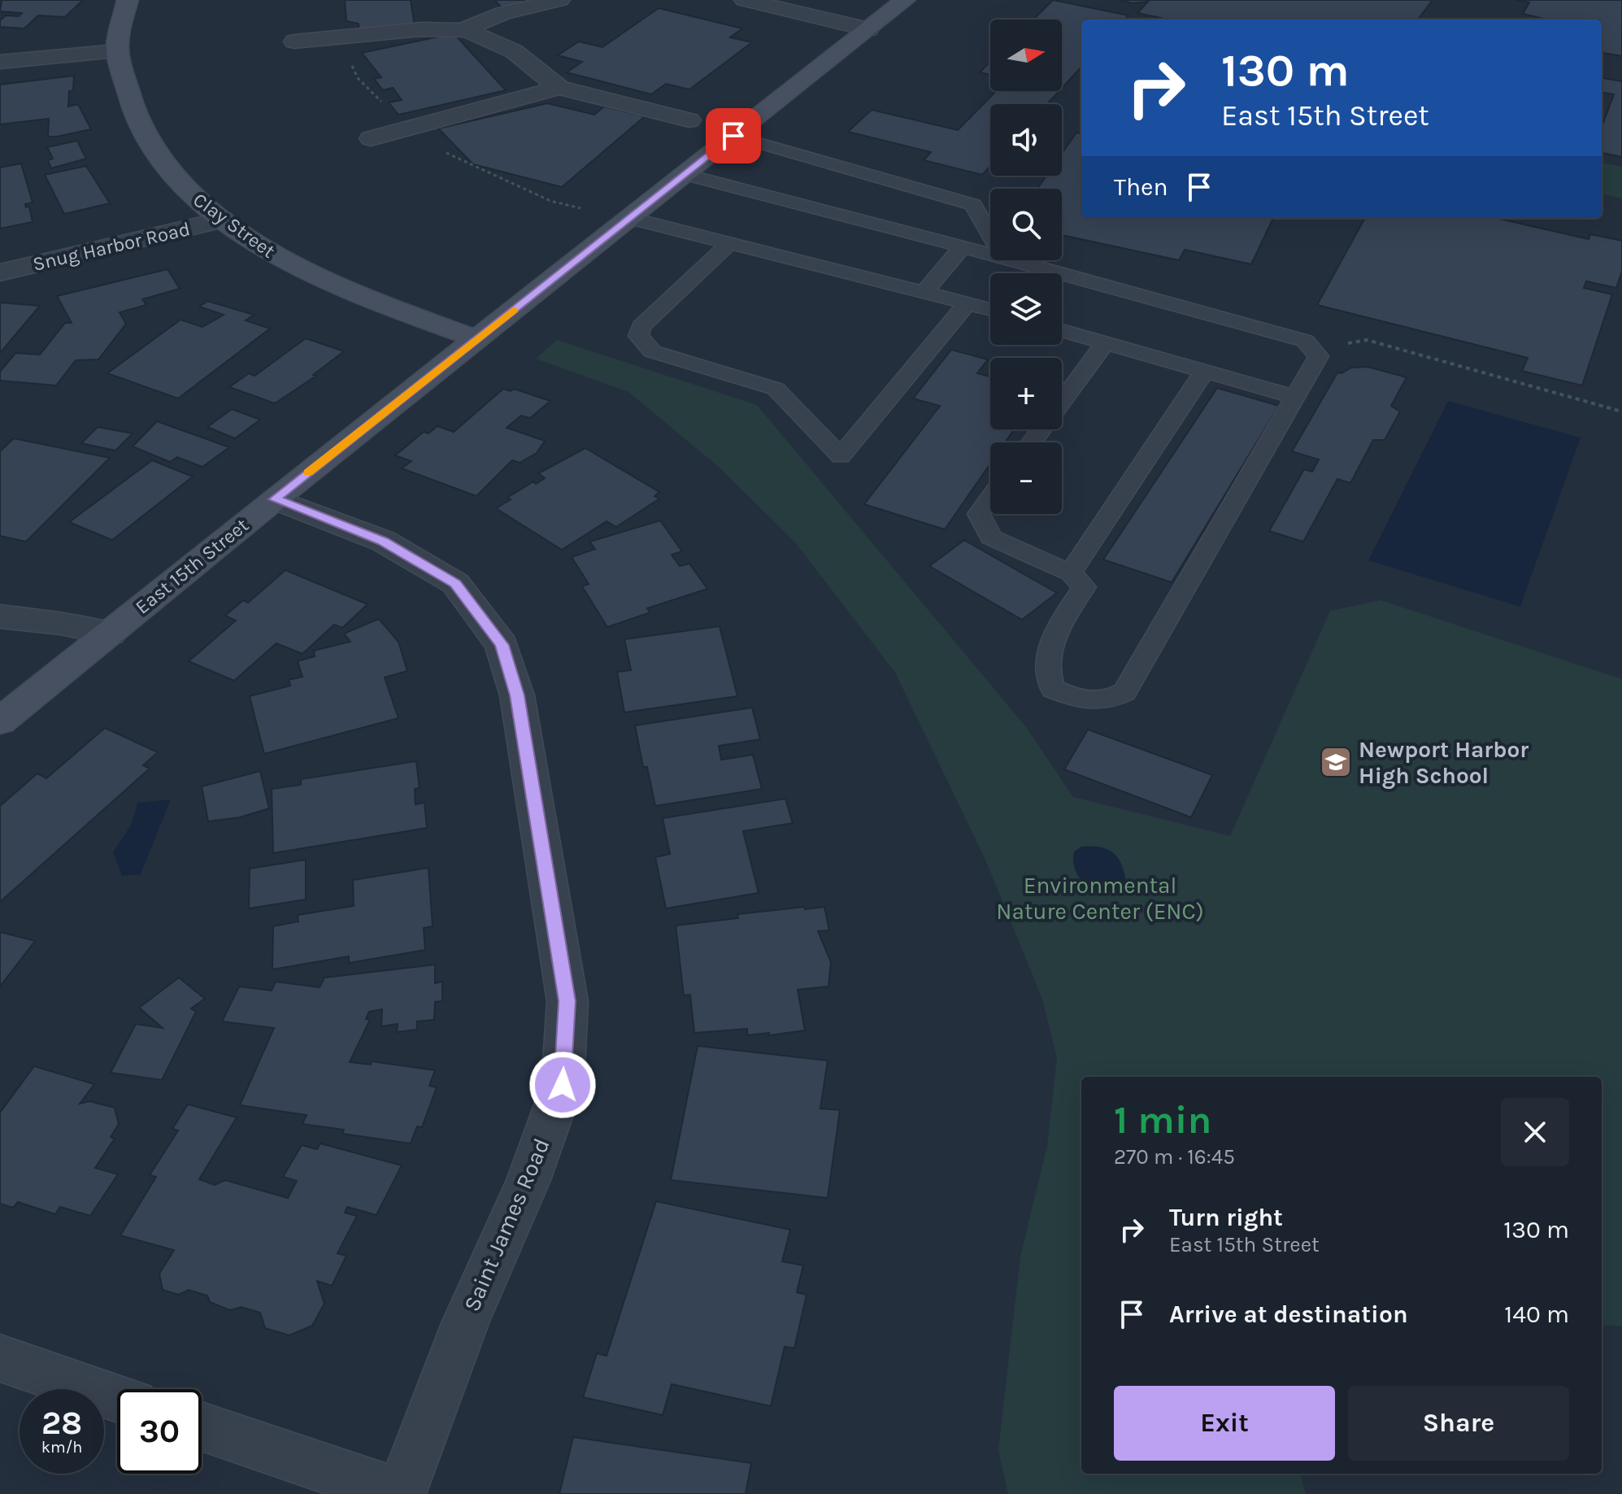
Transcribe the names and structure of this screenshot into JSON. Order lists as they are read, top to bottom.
{
  "streets": {
    "street": [
      "Clay Street",
      "Snug Harbor Road",
      "East 15th Street",
      "Saint James Road"
    ]
  },
  "crossings": [
    ["Clay Street", "Snug Harbor Road"],
    ["Clay Street", "East 15th Street"],
    ["East 15th Street", "Saint James Road"]
  ],
  "parks": ["Environmental Nature Center (ENC)"],
  "places": {
    "school or university": ["Newport Harbor High School"]
  },
  "north": "right",
  "page": {
    "map_buttons": ["+", "−"],
    "turn": ["130 m", "East 15th Street"],
    "then": "Then",
    "heading": ["1 min", "270 m · 16:45"],
    "list": [
      {
        "name": "Turn right",
        "note": "East 15th Street",
        "value": "130 m"
      },
      {
        "name": "Arrive at destination",
        "value": "140 m"
      }
    ],
    "buttons": ["Exit", "Share"],
    "speed": "28 km/h",
    "limit": "30"
  }
}
